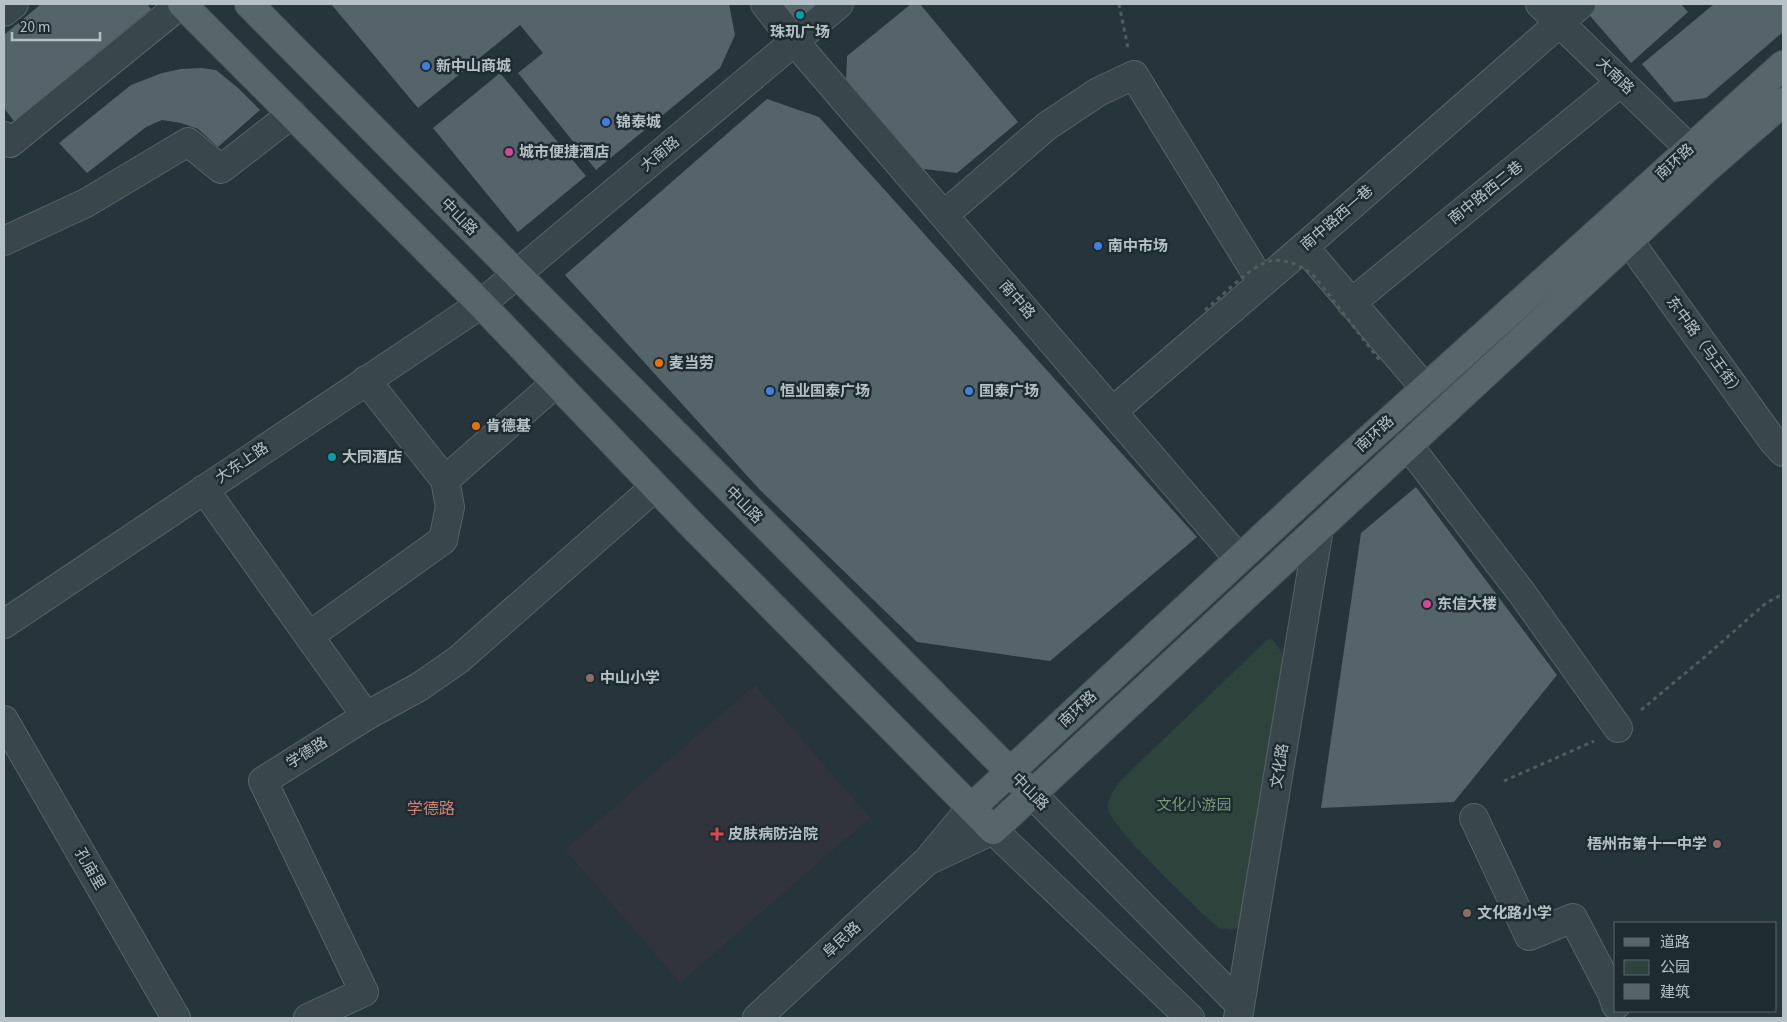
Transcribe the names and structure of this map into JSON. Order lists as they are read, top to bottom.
{
  "streets": {
    "main road": ["南环路", "中山路"],
    "street": [
      "大南路",
      "南中路西二巷",
      "南中路西一巷",
      "南中路",
      "东中路（马王街）",
      "大东上路",
      "学德路",
      "文化路",
      "孔庙里",
      "阜民路"
    ]
  },
  "crossings": [
    ["大南路", "南环路"],
    ["大南路", "南中路西二巷"],
    ["大南路", "中山路"],
    ["大南路", "南中路西一巷"],
    ["大南路", "南中路"],
    ["大南路", "大东上路"],
    ["南环路", "中山路"],
    ["南环路", "南中路"],
    ["南环路", "东中路（马王街）"],
    ["南环路", "文化路"],
    ["中山路", "文化路"],
    ["南中路西一巷", "南中路"]
  ],
  "districts": ["学德路"],
  "parks": ["文化小游园"],
  "places": {
    "other": [
      "珠玑广场",
      "新中山商城",
      "锦泰城",
      "城市便捷酒店",
      "南中市场",
      "麦当劳",
      "恒业国泰广场",
      "国泰广场",
      "肯德基",
      "大同酒店",
      "东信大楼",
      "中山小学",
      "梧州市第十一中学",
      "文化路小学"
    ],
    "health": ["皮肤病防治院"]
  },
  "legend": ["道路", "公园", "建筑"],
  "scale_bar": "20 m"
}
